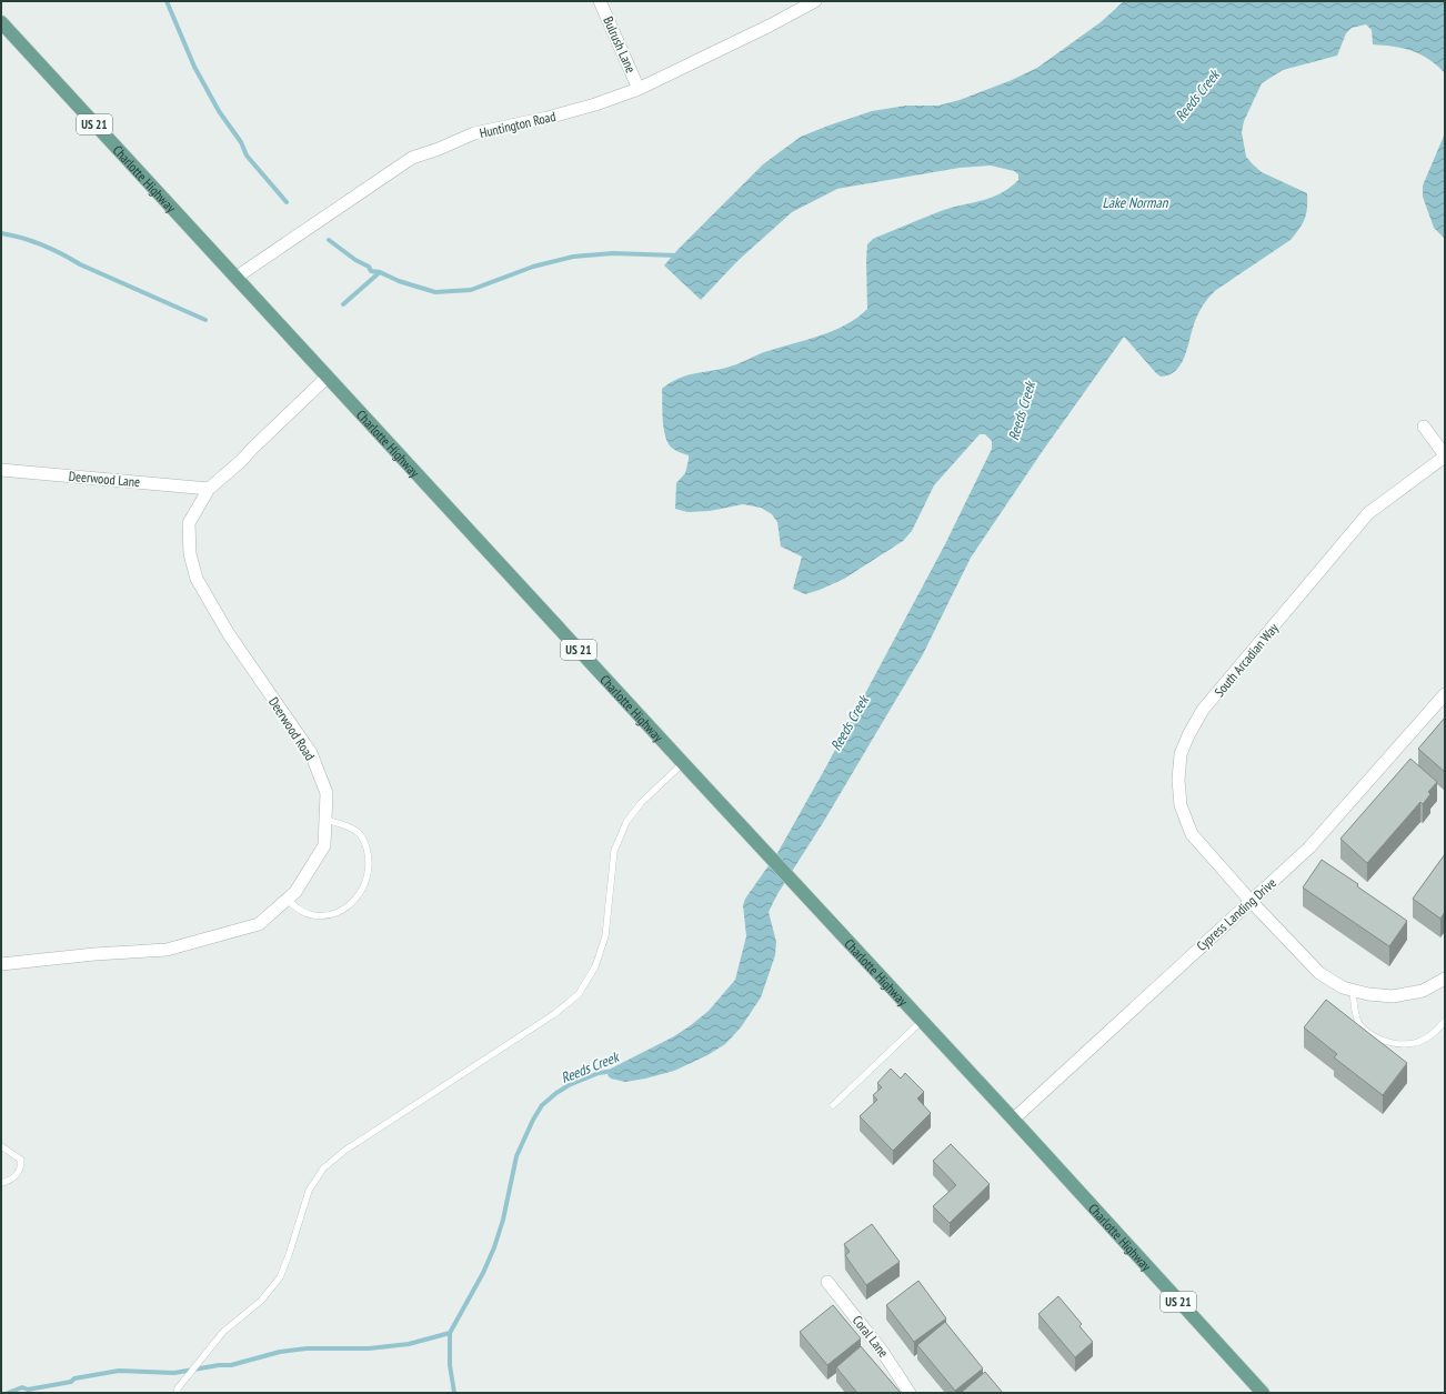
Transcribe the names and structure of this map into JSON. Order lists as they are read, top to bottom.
{
  "streets": {
    "main road": ["US 21", "Charlotte Highway"],
    "street": [
      "Bulrush Lane",
      "Huntington Road",
      "Deerwood Lane",
      "South Arcadian Way",
      "Deerwood Road",
      "Cypress Landing Drive",
      "Coral Lane"
    ]
  },
  "crossings": [
    ["Bulrush Lane", "Huntington Road"],
    ["Huntington Road", "Charlotte Highway"],
    ["Charlotte Highway", "Deerwood Road"],
    ["Charlotte Highway", "Cypress Landing Drive"],
    ["Deerwood Lane", "Deerwood Road"],
    ["South Arcadian Way", "Cypress Landing Drive"]
  ],
  "water": ["Reeds Creek", "Lake Norman"]
}
